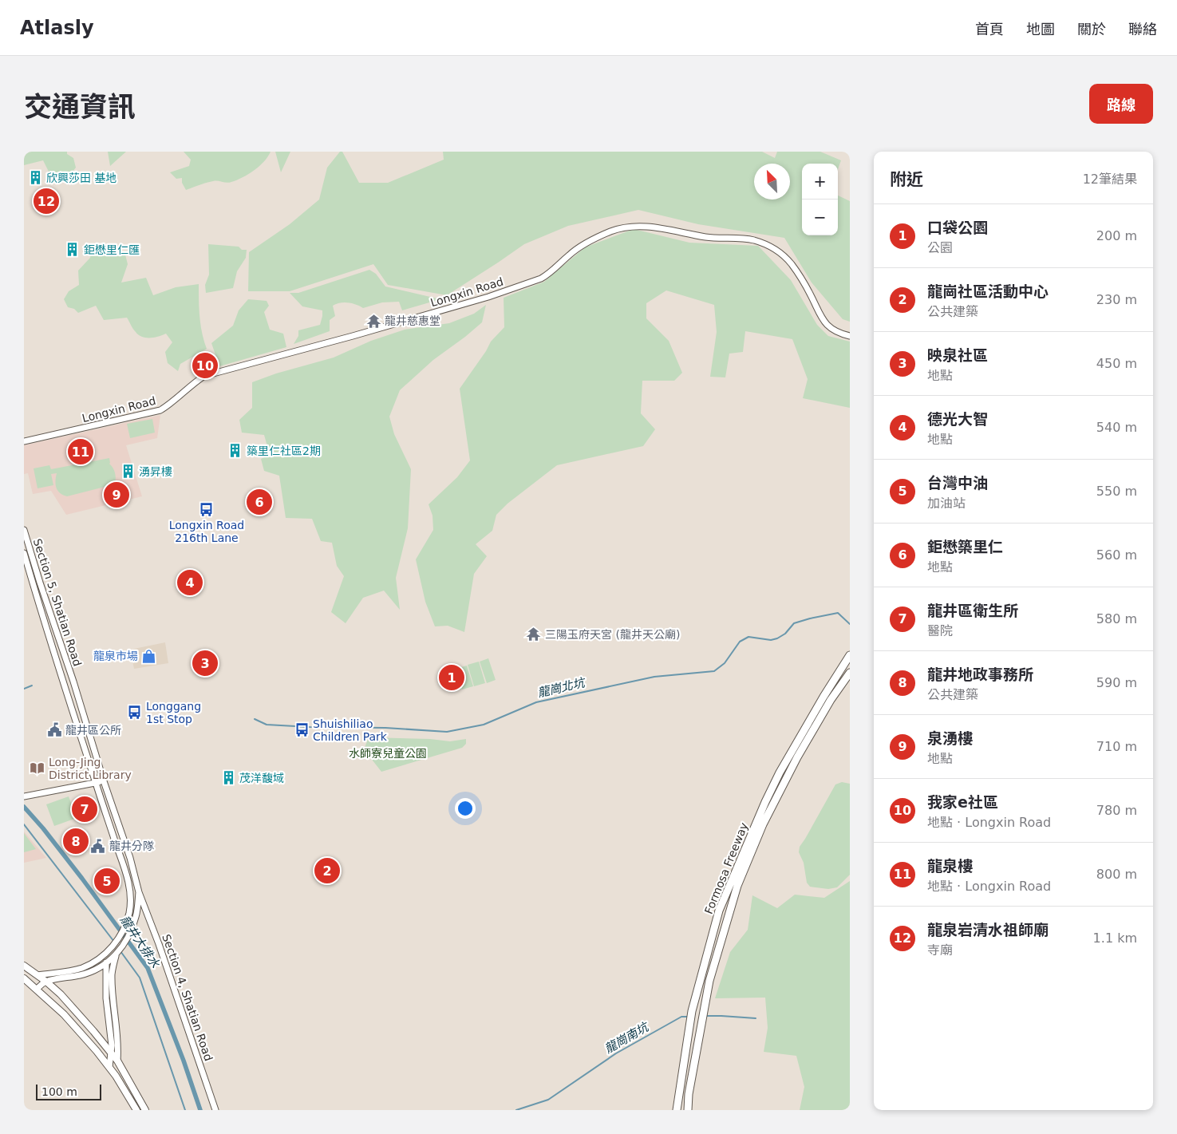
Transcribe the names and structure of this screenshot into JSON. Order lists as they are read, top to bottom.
{
  "streets": {
    "highway": ["Formosa Freeway"],
    "street": ["Longxin Road", "Section 5, Shatian Road", "Section 4, Shatian Road"]
  },
  "crossings": [
    ["Section 5, Shatian Road", "Section 4, Shatian Road"]
  ],
  "water": ["龍崗北坑", "龍井大排水", "龍崗南坑"],
  "parks": ["水師寮兒童公園"],
  "places": {
    "building": [
      "欣興莎田 基地",
      "鉅懋里仁匯",
      "築里仁社區2期",
      "湧昇樓",
      "茂洋馥域"
    ],
    "temple": ["龍井慈惠堂", "三陽玉府天宮 (龍井天公廟)"],
    "bus stop": ["Longxin Road 216th Lane", "Longgang 1st Stop", "Shuishiliao Children Park"],
    "shop": ["龍泉市場"],
    "public building": ["龍井區公所", "龍井分隊"],
    "library": ["Long-Jing District Library"]
  },
  "scale_bar": "100 m",
  "north": "top left",
  "page": {
    "header": "Atlasly",
    "nav": [
      "首頁",
      "地圖",
      "關於",
      "聯絡"
    ],
    "title": "交通資訊",
    "buttons": "路線",
    "heading": ["附近", "12筆結果"],
    "map_buttons": ["+", "−"],
    "pins": [
      "12",
      "10",
      "11",
      "9",
      "6",
      "4",
      "3",
      "1",
      "7",
      "8",
      "2",
      "5"
    ],
    "list": [
      {
        "mark": "1",
        "name": "口袋公園",
        "note": "公園",
        "value": "200 m"
      },
      {
        "mark": "2",
        "name": "龍崗社區活動中心",
        "note": "公共建築",
        "value": "230 m"
      },
      {
        "mark": "3",
        "name": "映泉社區",
        "note": "地點",
        "value": "450 m"
      },
      {
        "mark": "4",
        "name": "德光大智",
        "note": "地點",
        "value": "540 m"
      },
      {
        "mark": "5",
        "name": "台灣中油",
        "note": "加油站",
        "value": "550 m"
      },
      {
        "mark": "6",
        "name": "鉅懋築里仁",
        "note": "地點",
        "value": "560 m"
      },
      {
        "mark": "7",
        "name": "龍井區衛生所",
        "note": "醫院",
        "value": "580 m"
      },
      {
        "mark": "8",
        "name": "龍井地政事務所",
        "note": "公共建築",
        "value": "590 m"
      },
      {
        "mark": "9",
        "name": "泉湧樓",
        "note": "地點",
        "value": "710 m"
      },
      {
        "mark": "10",
        "name": "我家e社區",
        "note": "地點 · Longxin Road",
        "value": "780 m"
      },
      {
        "mark": "11",
        "name": "龍泉樓",
        "note": "地點 · Longxin Road",
        "value": "800 m"
      },
      {
        "mark": "12",
        "name": "龍泉岩清水祖師廟",
        "note": "寺廟",
        "value": "1.1 km"
      }
    ],
    "scale": "100 m"
  }
}
